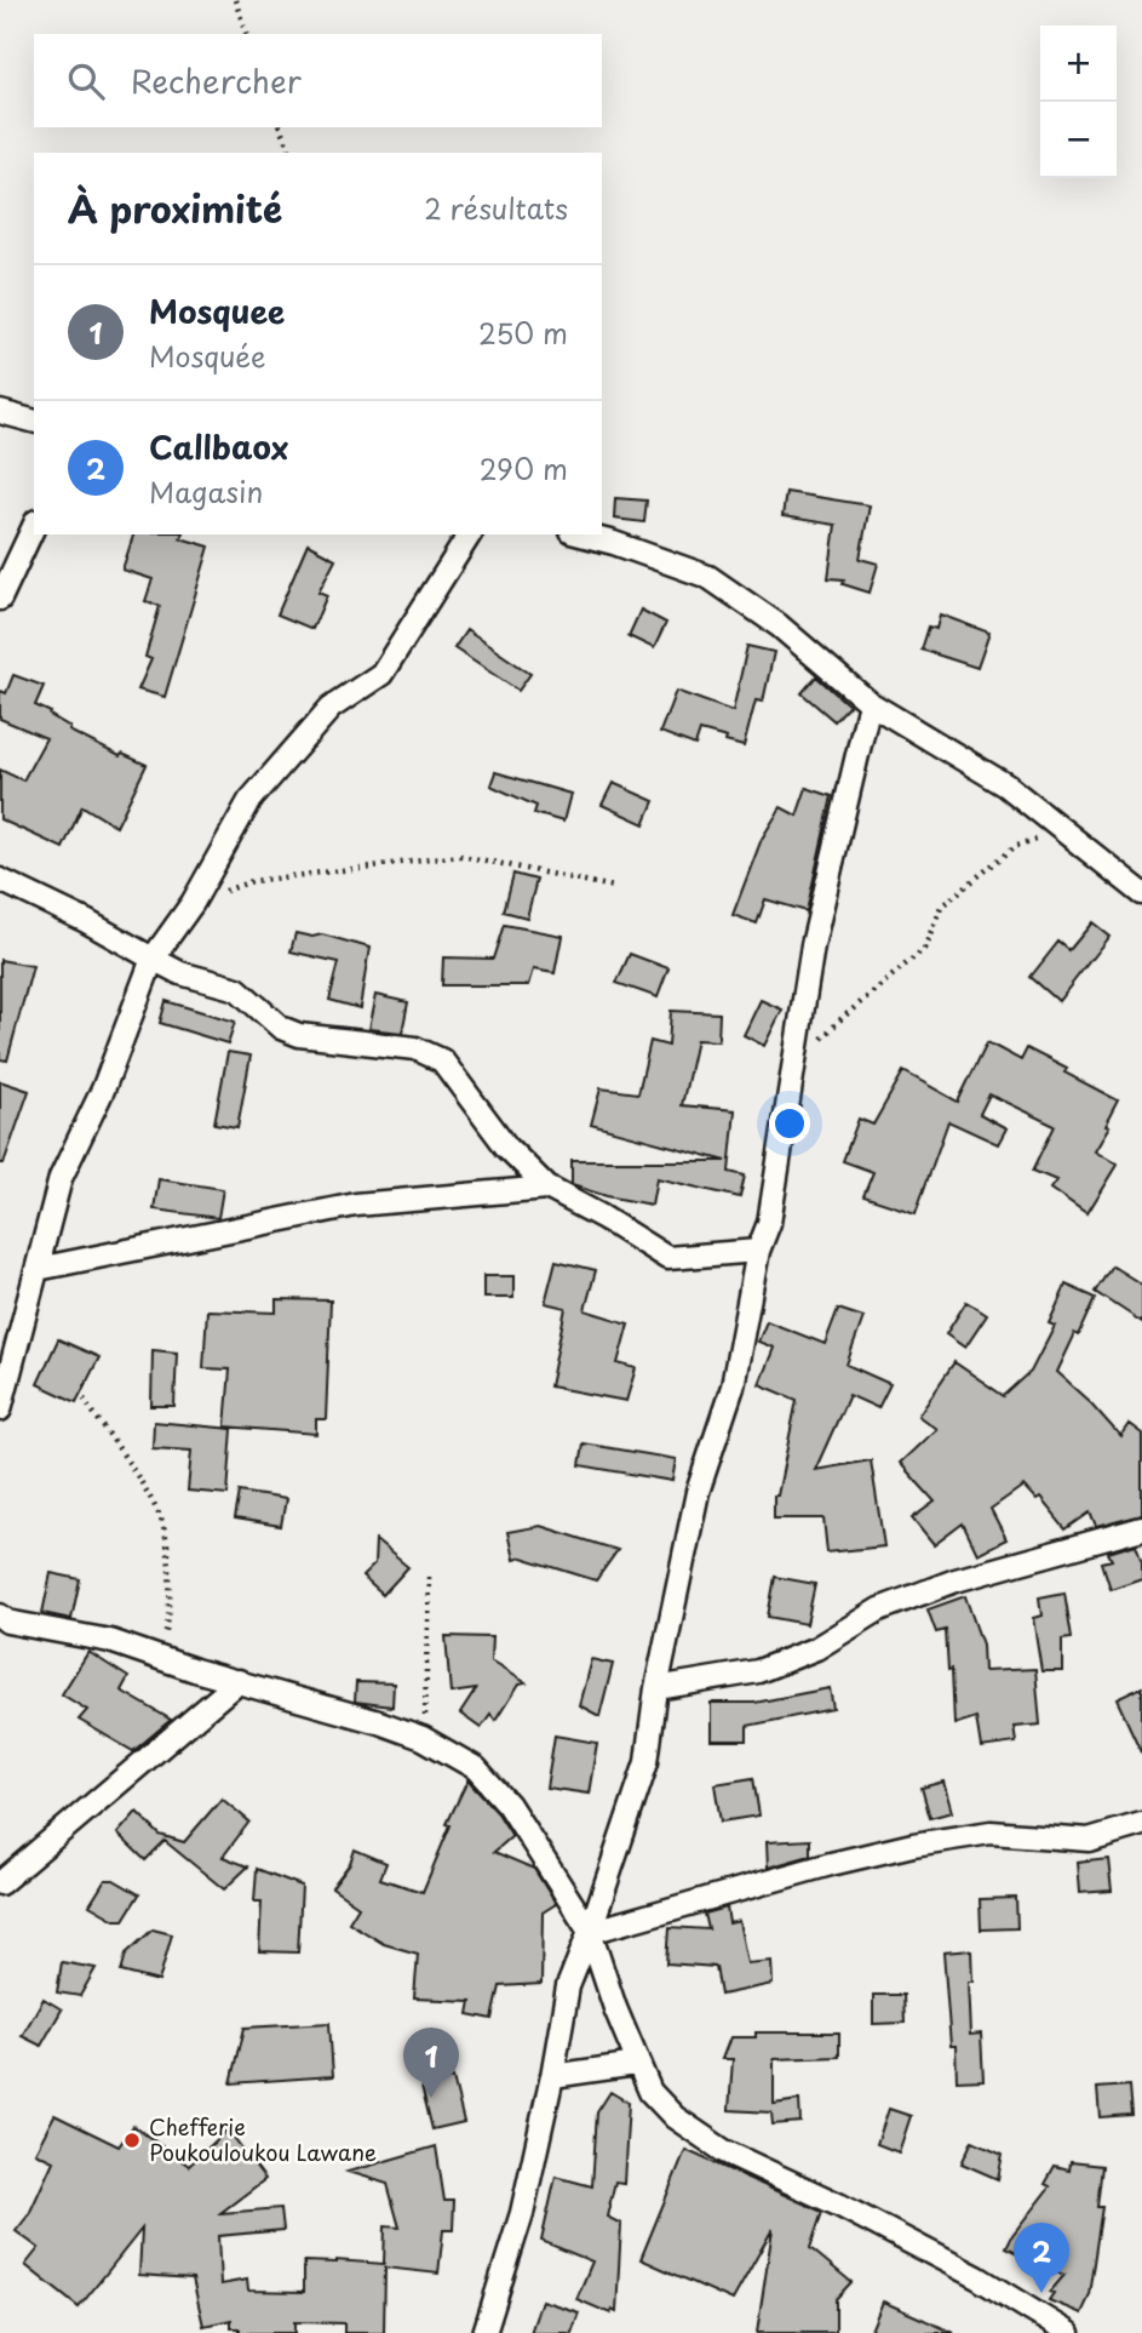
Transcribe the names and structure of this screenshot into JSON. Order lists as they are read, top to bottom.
{
  "places": ["Chefferie Poukouloukou Lawane"],
  "page": {
    "map_buttons": ["+", "−"],
    "search": "Rechercher",
    "heading": ["À proximité", "2 résultats"],
    "list": [
      {
        "mark": "1",
        "name": "Mosquee",
        "note": "Mosquée",
        "value": "250 m"
      },
      {
        "mark": "2",
        "name": "Callbaox",
        "note": "Magasin",
        "value": "290 m"
      }
    ],
    "pins": ["1", "2"]
  }
}
